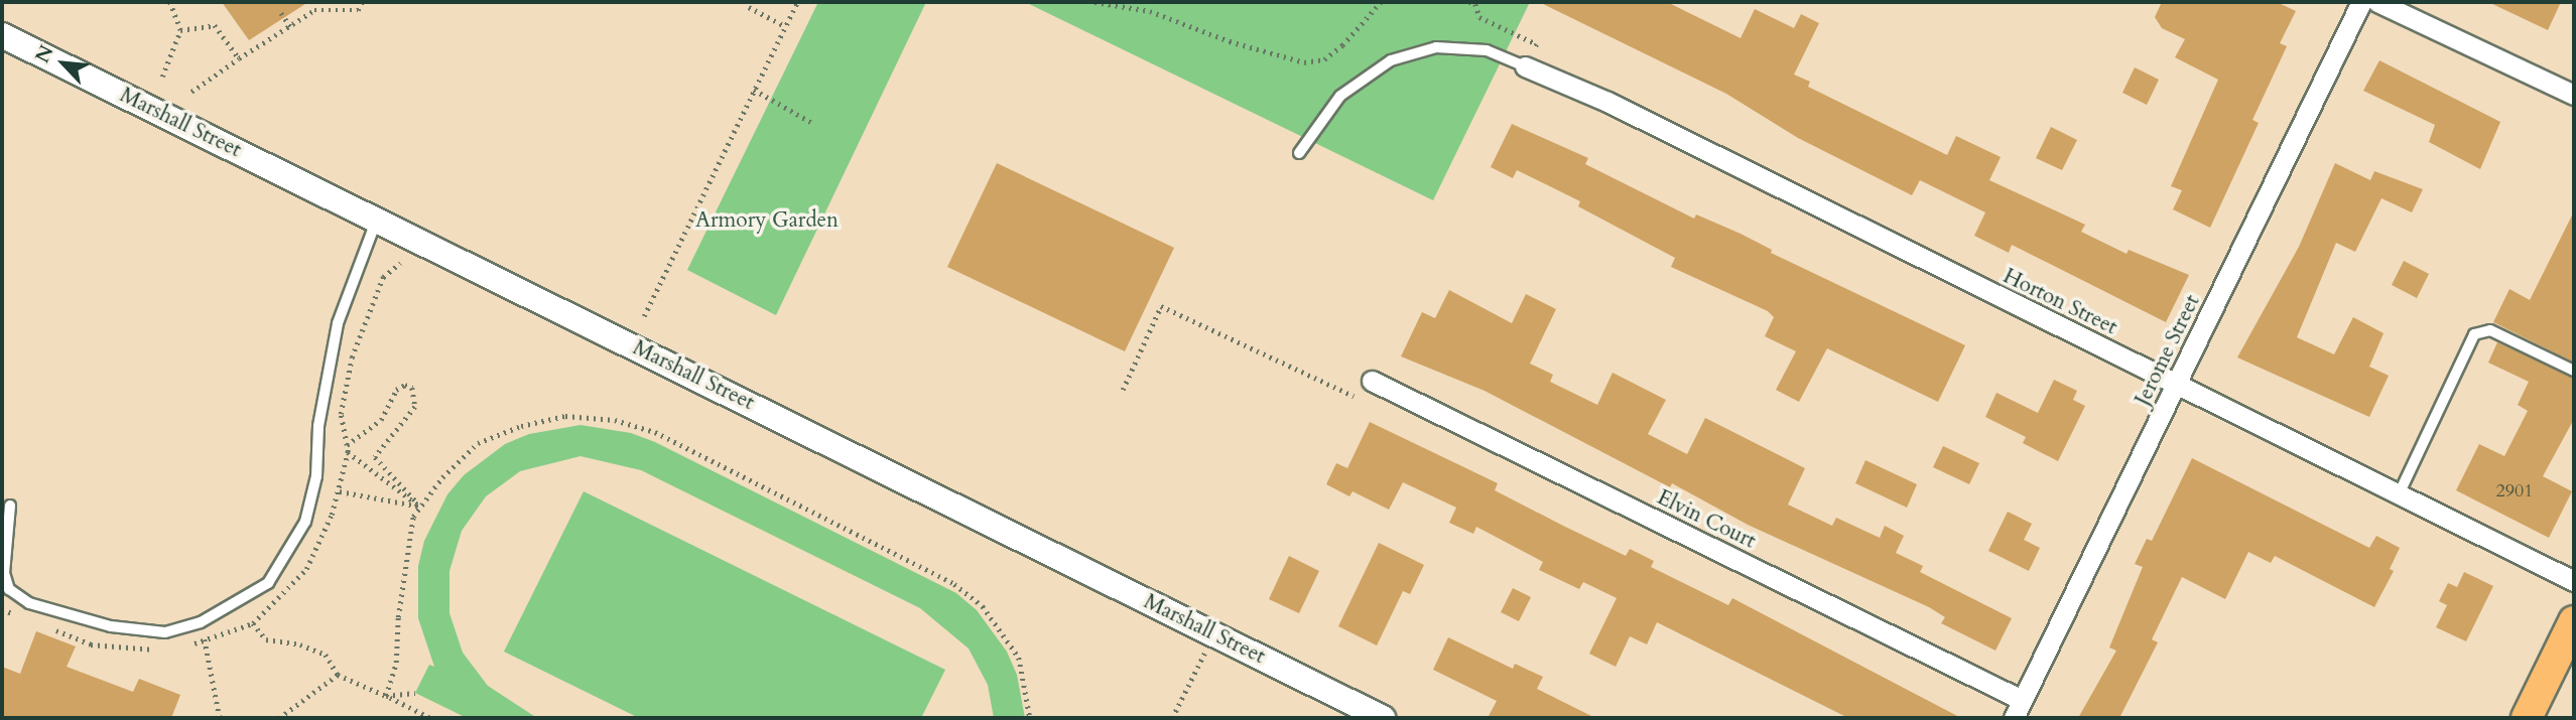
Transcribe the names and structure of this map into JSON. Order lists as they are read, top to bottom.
{
  "streets": {
    "street": [
      "Marshall Street",
      "Horton Street",
      "Jerome Street",
      "Elvin Court"
    ]
  },
  "crossings": [
    ["Horton Street", "Jerome Street"],
    ["Jerome Street", "Elvin Court"]
  ],
  "parks": ["Armory Garden"],
  "house_numbers": ["2901"],
  "north": "top left"
}
